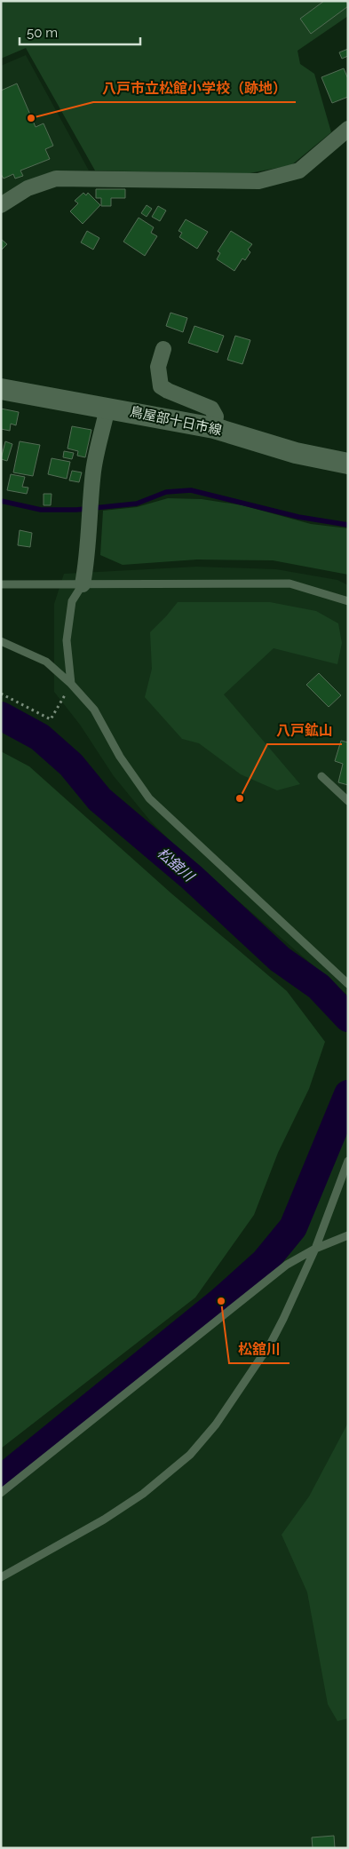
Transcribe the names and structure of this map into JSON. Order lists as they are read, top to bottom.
{
  "streets": {
    "main road": ["鳥屋部十日市線"]
  },
  "water": ["松舘川"],
  "places": ["八戸市立松館小学校（跡地）", "八戸鉱山", "松舘川"],
  "scale_bar": "50 m"
}
